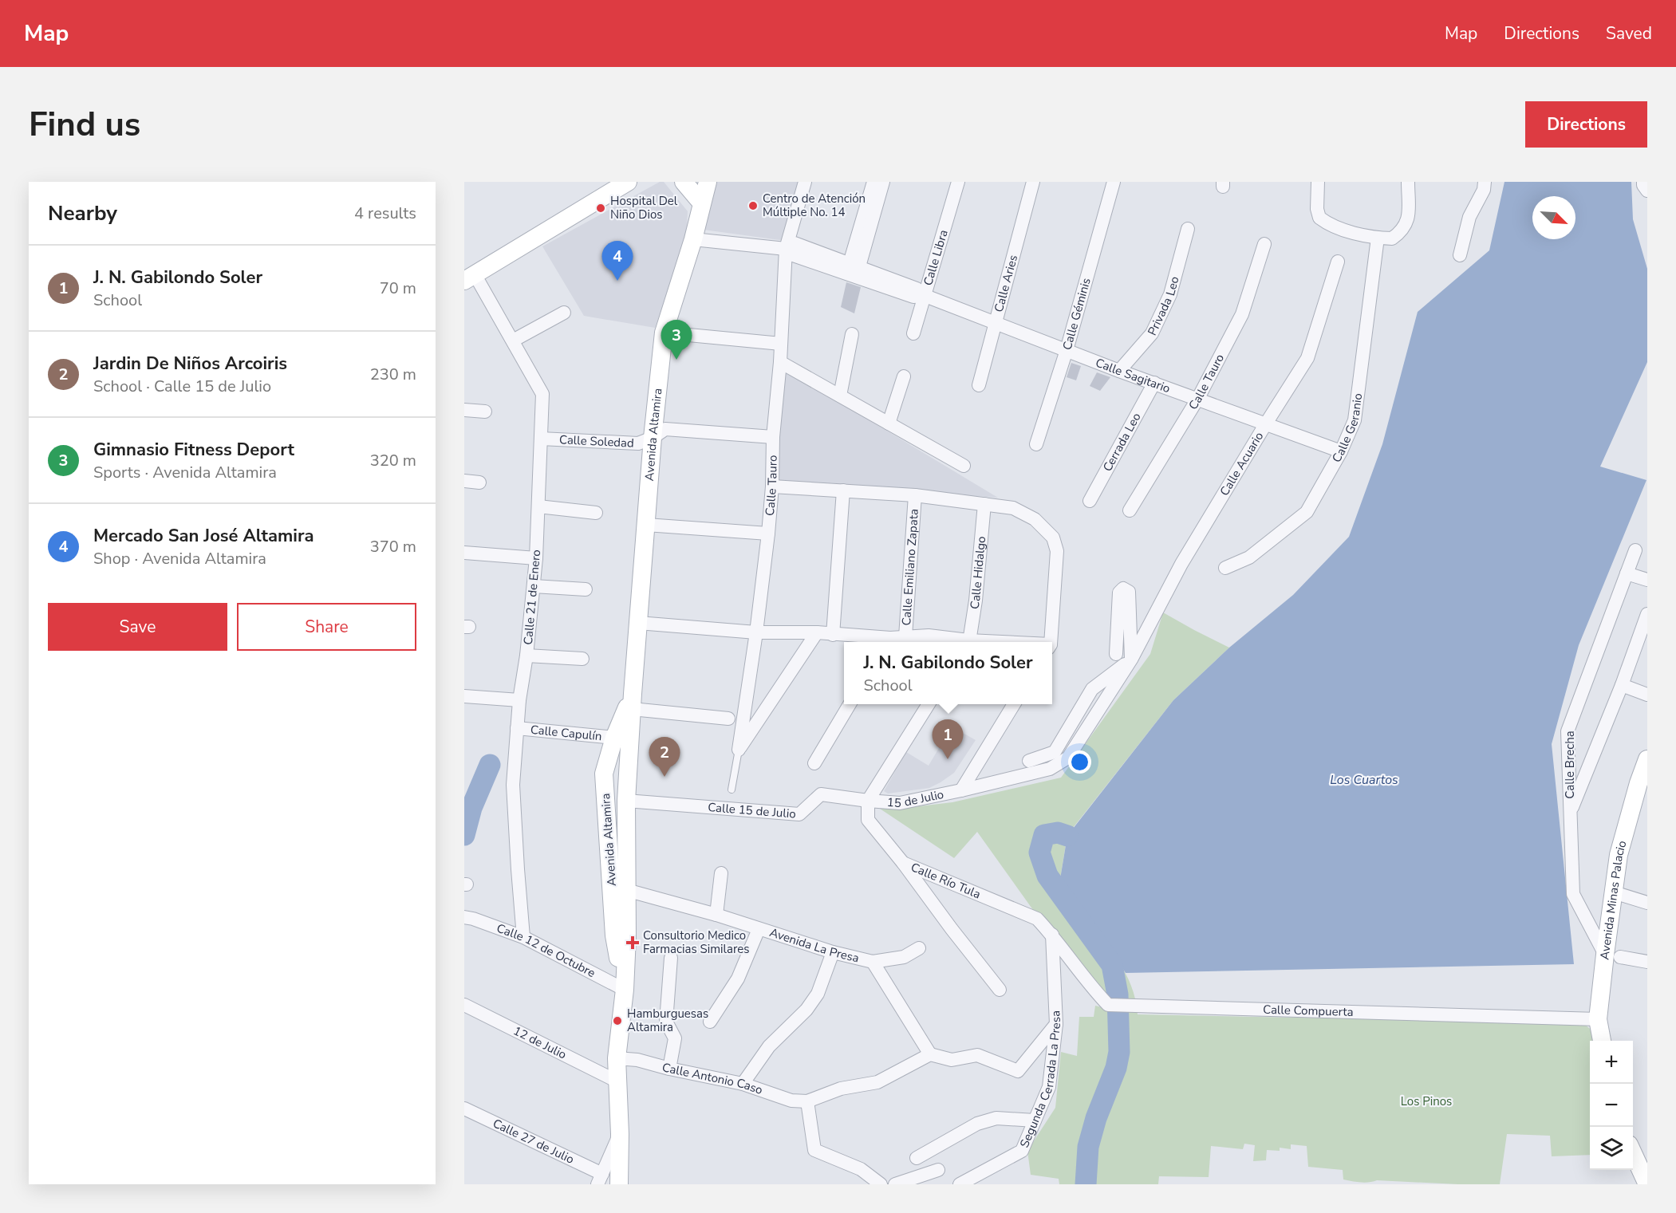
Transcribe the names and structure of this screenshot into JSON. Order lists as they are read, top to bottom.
{
  "streets": {
    "street": [
      "Calle Libra",
      "Calle Aries",
      "Privada Leo",
      "Calle Géminis",
      "Calle Sagitario",
      "Calle Tauro",
      "Calle Geranio",
      "Avenida Altamira",
      "Calle Soledad",
      "Cerrada Leo",
      "Calle Acuario",
      "Calle Emiliano Zapata",
      "Calle Hidalgo",
      "Calle 21 de Enero",
      "Calle Capulín",
      "Calle Brecha",
      "15 de Julio",
      "Calle 15 de Julio",
      "Calle Río Tula",
      "Avenida Minas Palacio",
      "Avenida La Presa",
      "Calle 12 de Octubre",
      "Calle Compuerta",
      "12 de Julio",
      "Segunda Cerrada La Presa",
      "Calle Antonio Caso",
      "Calle 27 de Julio"
    ]
  },
  "crossings": [
    ["Calle Libra", "Calle Sagitario"],
    ["Calle Aries", "Calle Sagitario"],
    ["Privada Leo", "Calle Sagitario"],
    ["Calle Géminis", "Calle Sagitario"],
    ["Calle Sagitario", "Calle Tauro"],
    ["Calle Sagitario", "Calle Geranio"],
    ["Calle Sagitario", "Cerrada Leo"],
    ["Calle Sagitario", "Calle Acuario"],
    ["Calle Tauro", "Calle Soledad"],
    ["Avenida Altamira", "Calle Soledad"],
    ["Avenida Altamira", "Calle Capulín"],
    ["Avenida Altamira", "Calle 15 de Julio"],
    ["Avenida Altamira", "Avenida La Presa"],
    ["Avenida Altamira", "Calle 12 de Octubre"],
    ["Avenida Altamira", "12 de Julio"],
    ["Avenida Altamira", "Calle Antonio Caso"],
    ["Calle Soledad", "Calle 21 de Enero"],
    ["Calle Acuario", "15 de Julio"],
    ["Calle 21 de Enero", "Calle Capulín"],
    ["Calle 21 de Enero", "Calle 12 de Octubre"],
    ["Calle Brecha", "Avenida Minas Palacio"],
    ["15 de Julio", "Calle 15 de Julio"],
    ["15 de Julio", "Calle Río Tula"],
    ["Calle 15 de Julio", "Calle Río Tula"],
    ["Calle Río Tula", "Calle Compuerta"],
    ["Calle Río Tula", "Segunda Cerrada La Presa"],
    ["Avenida Minas Palacio", "Calle Compuerta"],
    ["Calle Compuerta", "Segunda Cerrada La Presa"]
  ],
  "water": ["Los Cuartos"],
  "parks": ["Los Pinos"],
  "places": {
    "other": ["Centro de Atención Múltiple No. 14", "Hospital Del Niño Dios", "Hamburguesas Altamira"],
    "health": ["Consultorio Medico Farmacias Similares"]
  },
  "north": "bottom right",
  "page": {
    "header": "Map",
    "nav": ["Map", "Directions", "Saved"],
    "buttons": [
      "Directions",
      ["Save", "Share"]
    ],
    "title": "Find us",
    "heading": ["Nearby", "4 results"],
    "pins": [
      "4",
      "3",
      "1",
      "2"
    ],
    "list": [
      {
        "mark": "1",
        "name": "J. N. Gabilondo Soler",
        "note": "School",
        "value": "70 m"
      },
      {
        "mark": "2",
        "name": "Jardin De Niños Arcoiris",
        "note": "School · Calle 15 de Julio",
        "value": "230 m"
      },
      {
        "mark": "3",
        "name": "Gimnasio Fitness Deport",
        "note": "Sports · Avenida Altamira",
        "value": "320 m"
      },
      {
        "mark": "4",
        "name": "Mercado San José Altamira",
        "note": "Shop · Avenida Altamira",
        "value": "370 m"
      }
    ],
    "popup": ["J. N. Gabilondo Soler", "School"],
    "map_buttons": ["+", "−"]
  }
}
